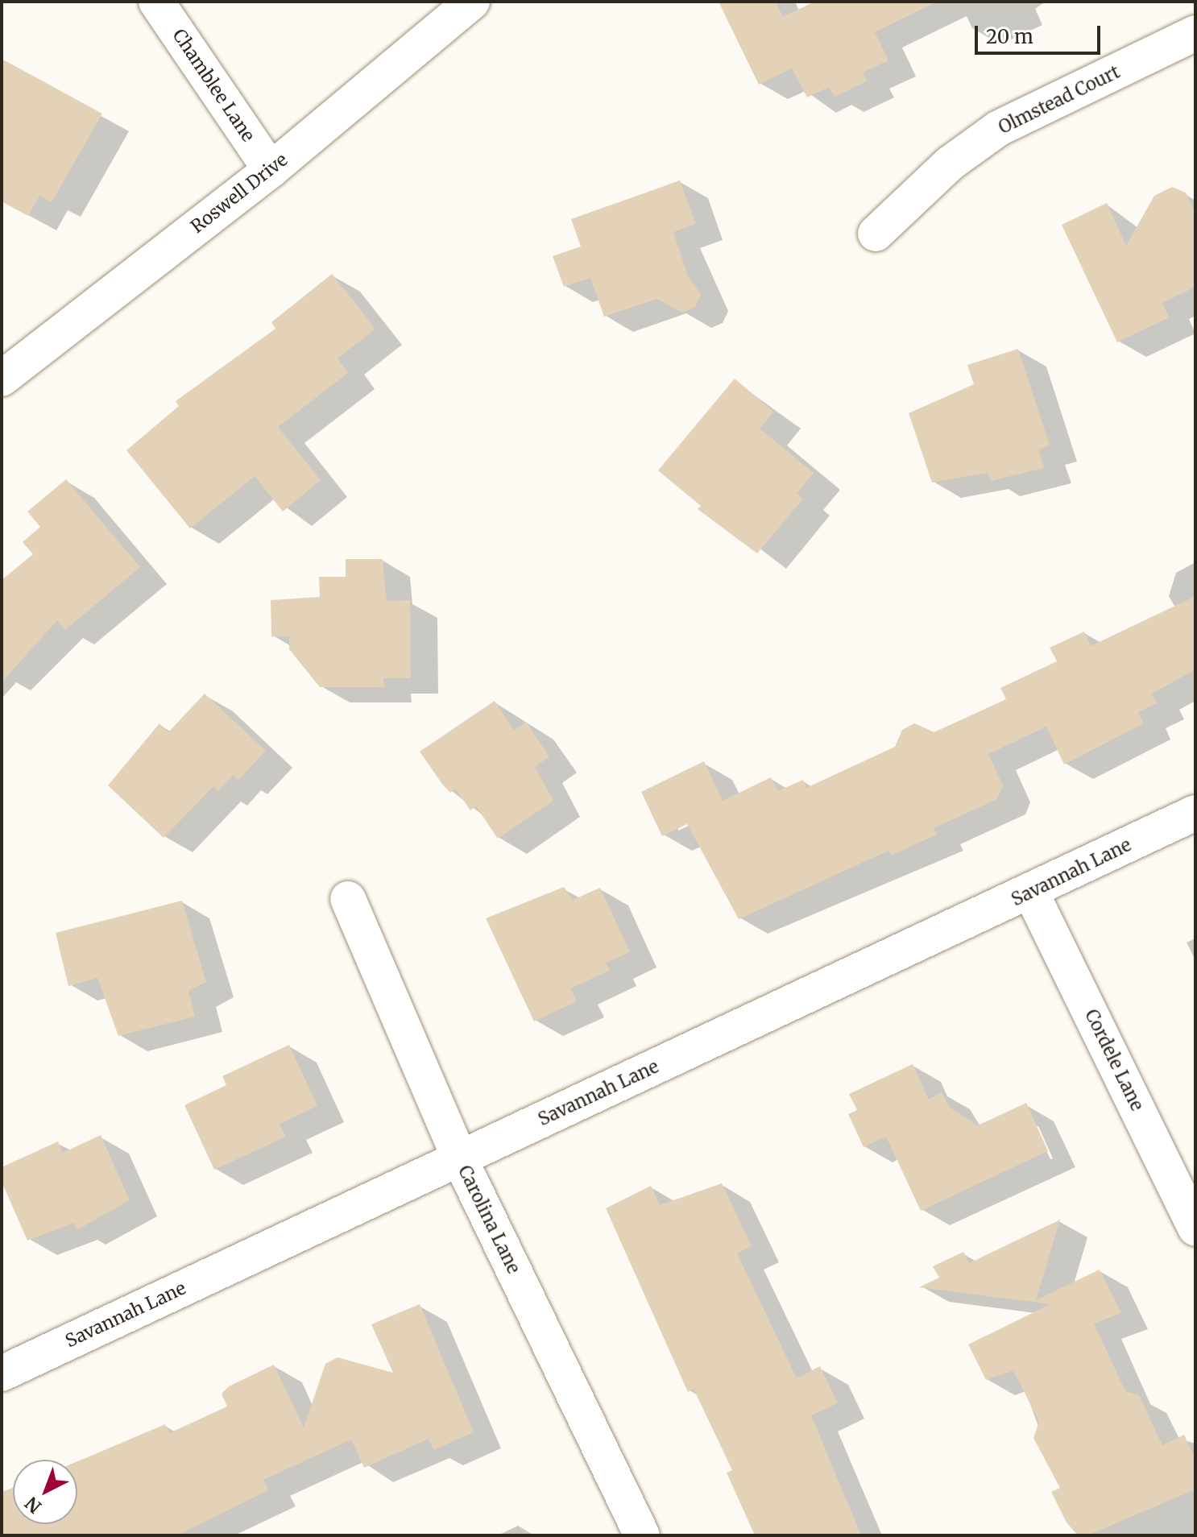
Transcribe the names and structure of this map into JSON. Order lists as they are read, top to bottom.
{
  "streets": {
    "street": [
      "Chamblee Lane",
      "Olmstead Court",
      "Roswell Drive",
      "Savannah Lane",
      "Cordele Lane",
      "Carolina Lane"
    ]
  },
  "crossings": [
    ["Chamblee Lane", "Roswell Drive"],
    ["Savannah Lane", "Cordele Lane"],
    ["Savannah Lane", "Carolina Lane"]
  ],
  "scale_bar": "20 m",
  "north": "bottom left"
}
